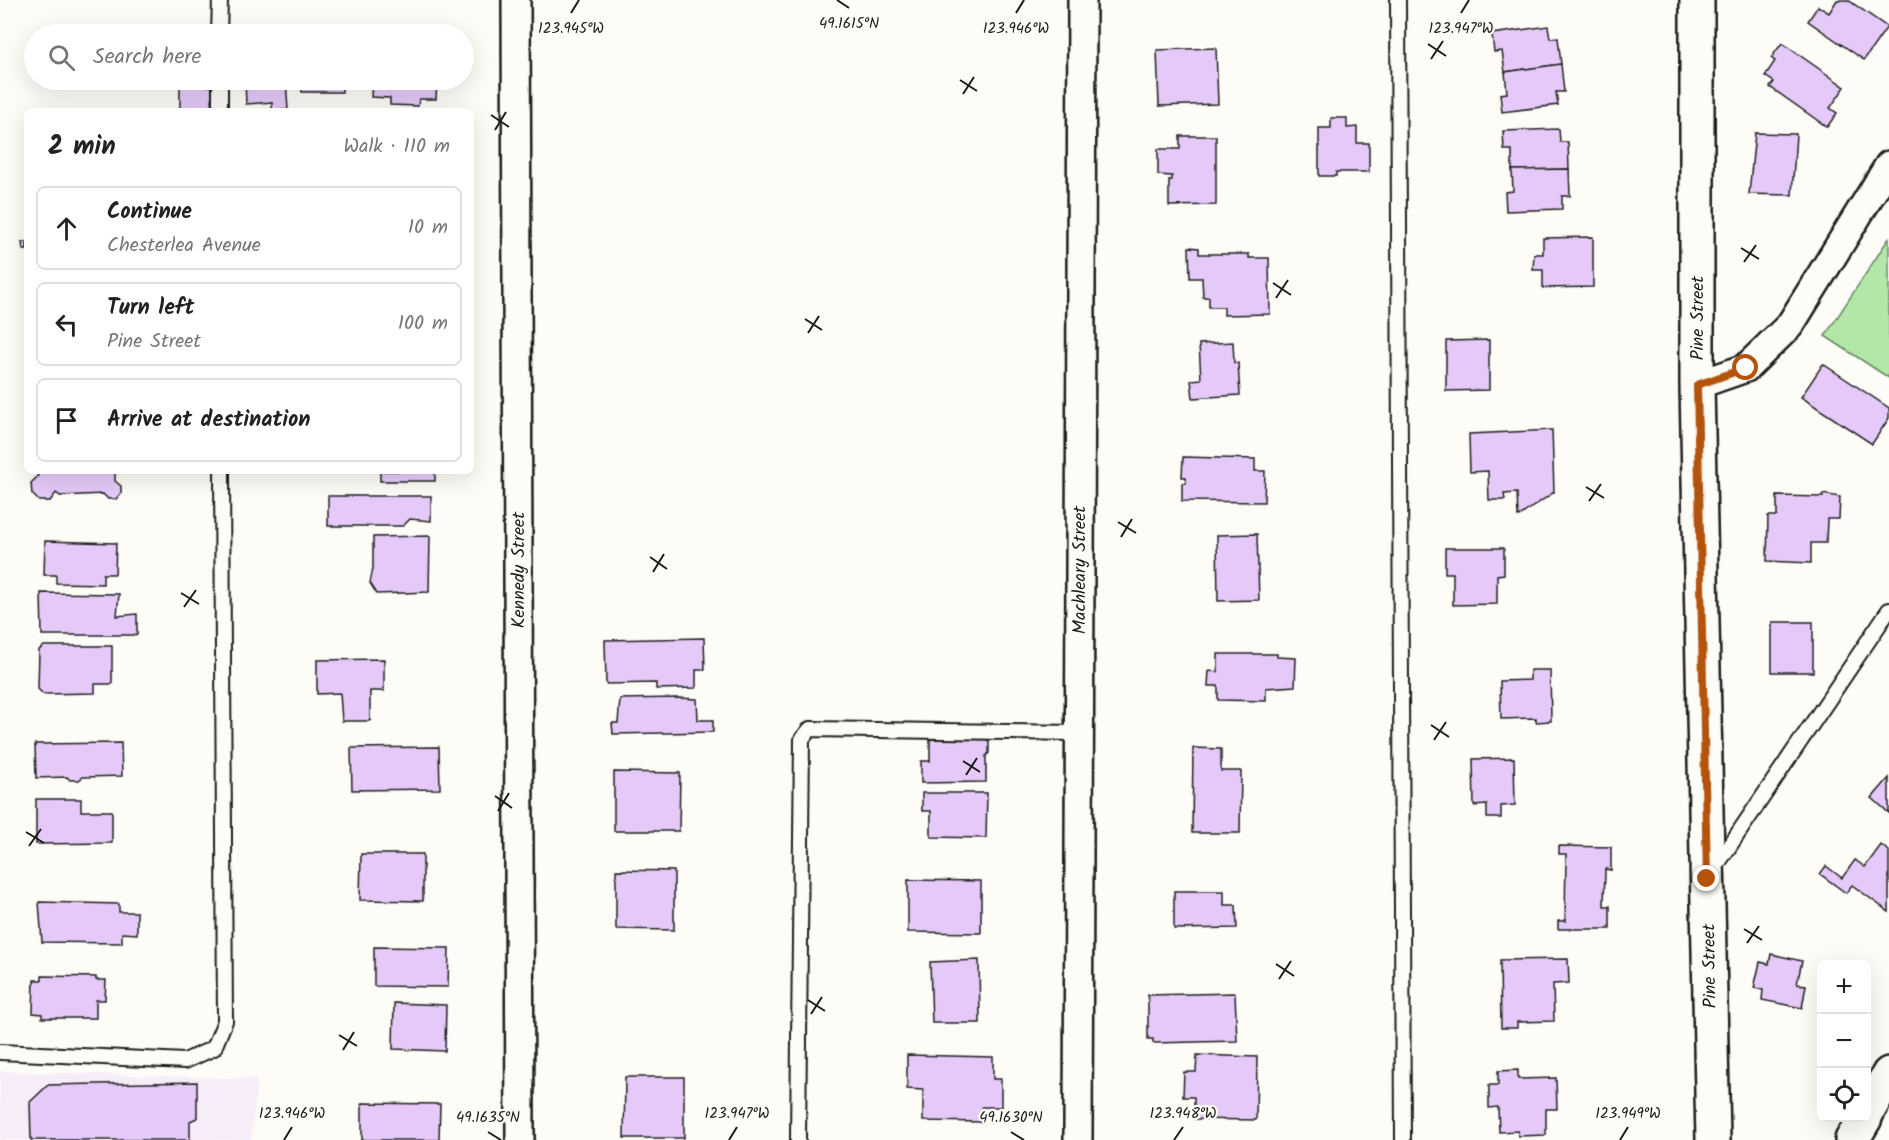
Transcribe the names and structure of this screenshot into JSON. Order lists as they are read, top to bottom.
{
  "streets": {
    "street": ["Pine Street", "Kennedy Street", "Machleary Street"]
  },
  "page": {
    "search": "Search here",
    "heading": ["2 min", "Walk · 110 m"],
    "list": [
      ["Continue", "Chesterlea Avenue", "10 m"],
      ["Turn left", "Pine Street", "100 m"],
      "Arrive at destination"
    ],
    "map_buttons": ["+", "−"]
  },
  "coordinates": [
    "49.1615°N",
    "123.945°W",
    "123.946°W",
    "123.947°W",
    "123.948°W",
    "123.949°W",
    "49.1635°N",
    "49.1630°N"
  ]
}
